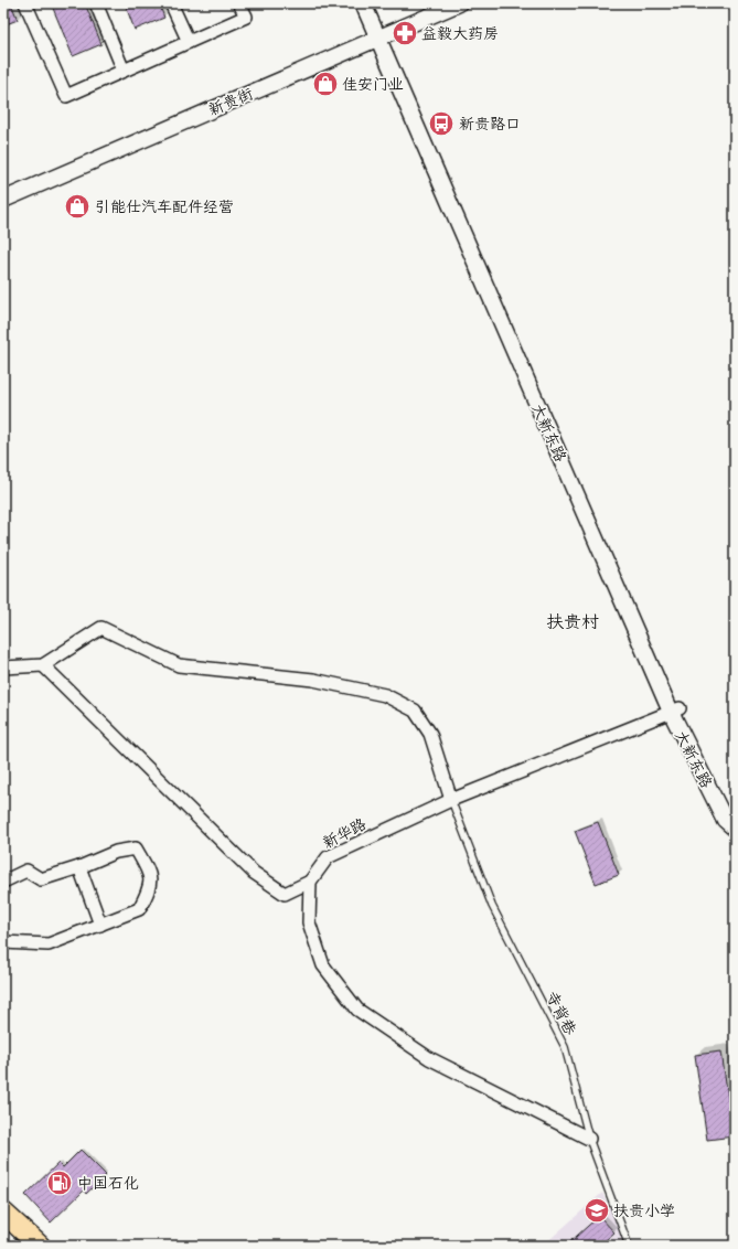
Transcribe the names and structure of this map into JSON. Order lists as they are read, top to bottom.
{
  "streets": {
    "street": ["新贵街", "大新东路", "新华路"],
    "lane": ["寺背巷"]
  },
  "crossings": [
    ["新贵街", "大新东路"],
    ["大新东路", "新华路"],
    ["新华路", "寺背巷"]
  ],
  "districts": ["扶贵村"],
  "places": {
    "pharmacy": ["益毅大药房"],
    "shop": ["佳安门业", "引能仕汽车配件经营"],
    "bus stop": ["新贵路口"],
    "fuel station": ["中国石化"],
    "school or university": ["扶贵小学"]
  }
}
